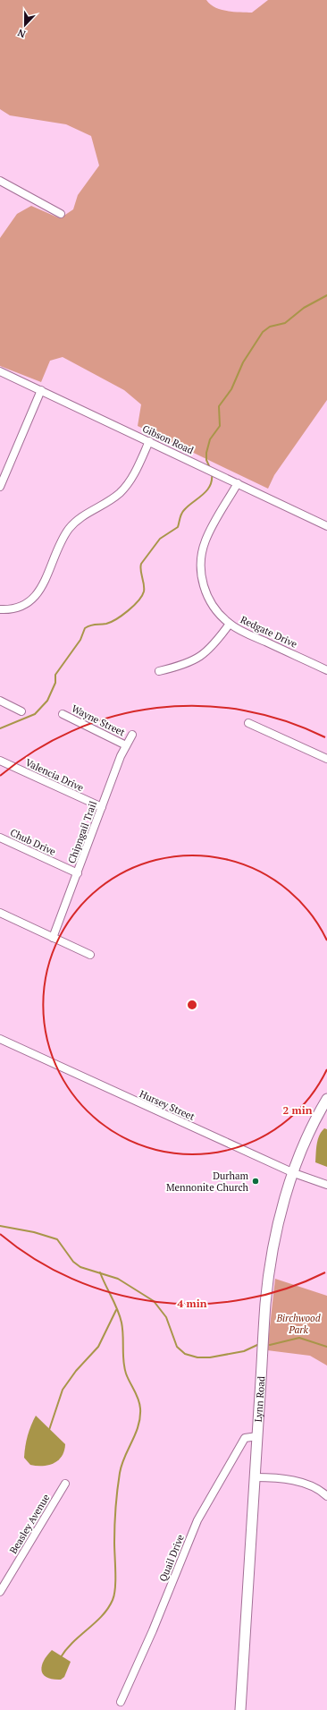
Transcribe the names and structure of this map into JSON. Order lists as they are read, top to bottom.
{
  "streets": {
    "street": [
      "Gibson Road",
      "Redgate Drive",
      "Wayne Street",
      "Valencia Drive",
      "Chipngail Trail",
      "Chub Drive",
      "Hursey Street",
      "Lynn Road",
      "Beasley Avenue",
      "Quail Drive"
    ]
  },
  "crossings": [
    ["Gibson Road", "Redgate Drive"],
    ["Wayne Street", "Chipngail Trail"],
    ["Valencia Drive", "Chipngail Trail"],
    ["Chipngail Trail", "Chub Drive"],
    ["Hursey Street", "Lynn Road"],
    ["Lynn Road", "Quail Drive"]
  ],
  "parks": ["Birchwood Park"],
  "places": ["Durham Mennonite Church"],
  "north": "bottom",
  "rings": ["2 min", "4 min"]
}
